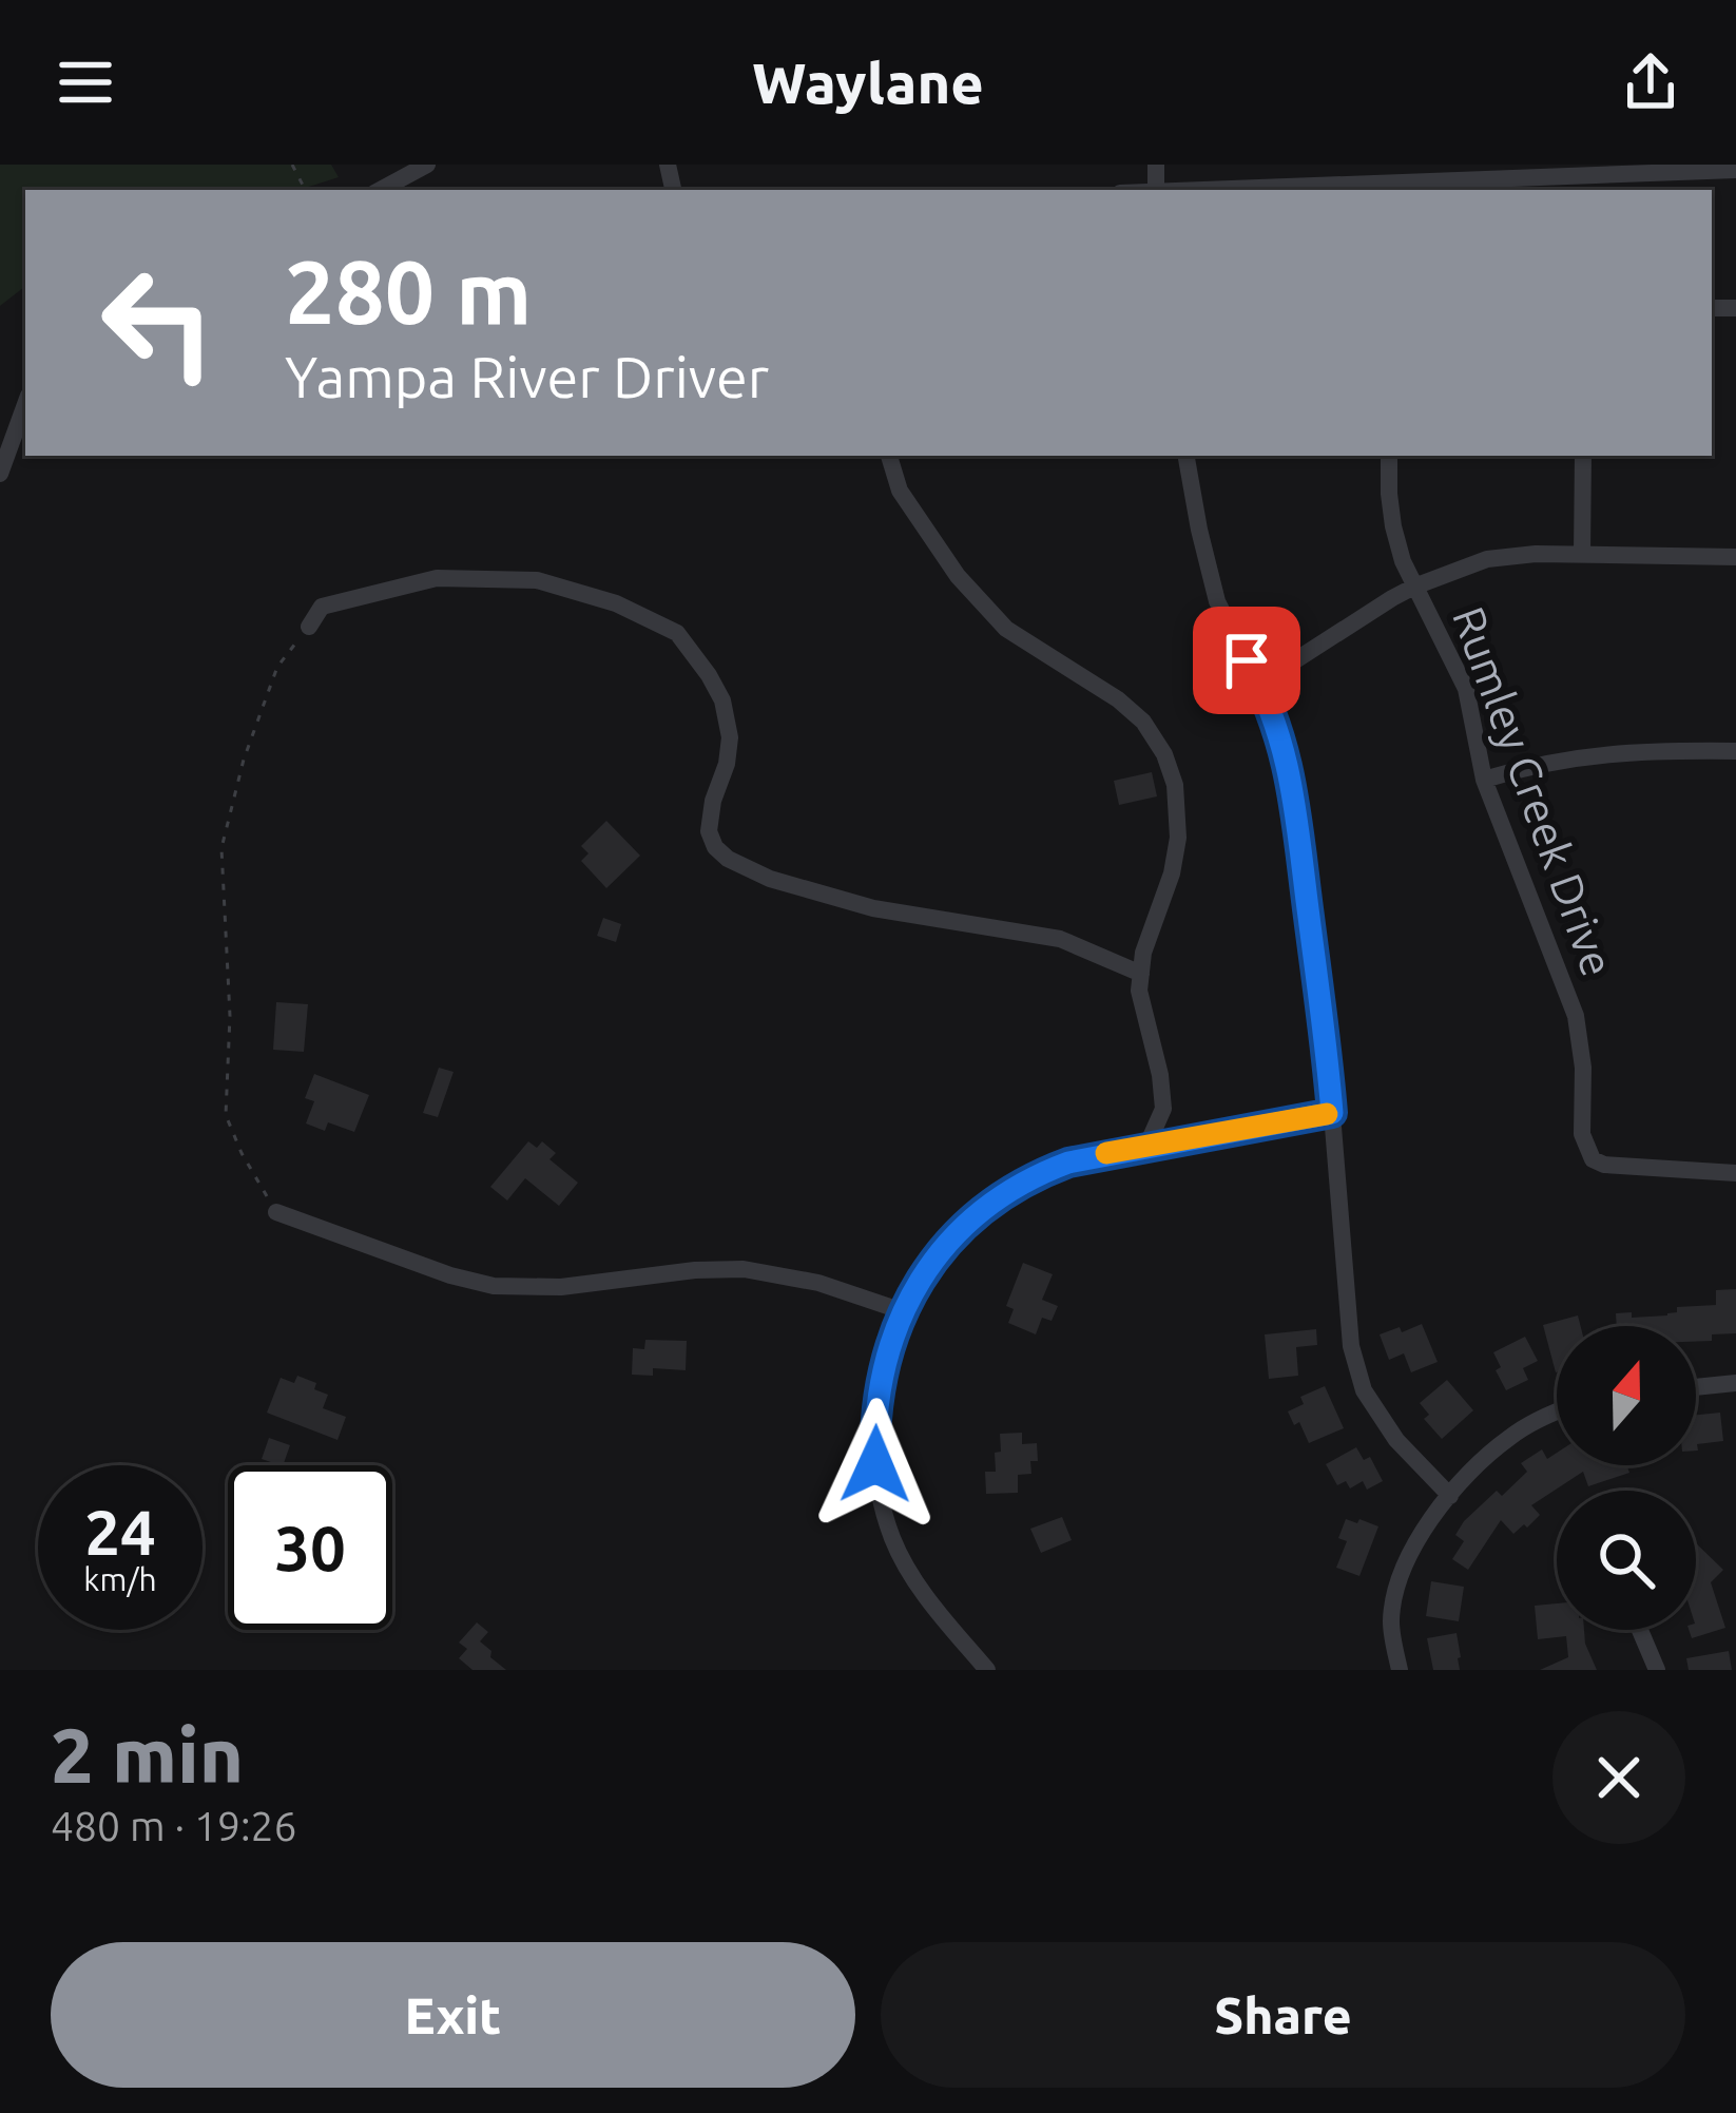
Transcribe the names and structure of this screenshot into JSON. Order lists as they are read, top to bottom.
{
  "streets": {
    "street": ["Rumley Creek Drive"]
  },
  "north": "top",
  "page": {
    "header": "Waylane",
    "turn": ["280 m", "Yampa River Driver"],
    "speed": "24 km/h",
    "limit": "30",
    "heading": ["2 min", "480 m · 19:26"],
    "buttons": ["Exit", "Share"]
  }
}
